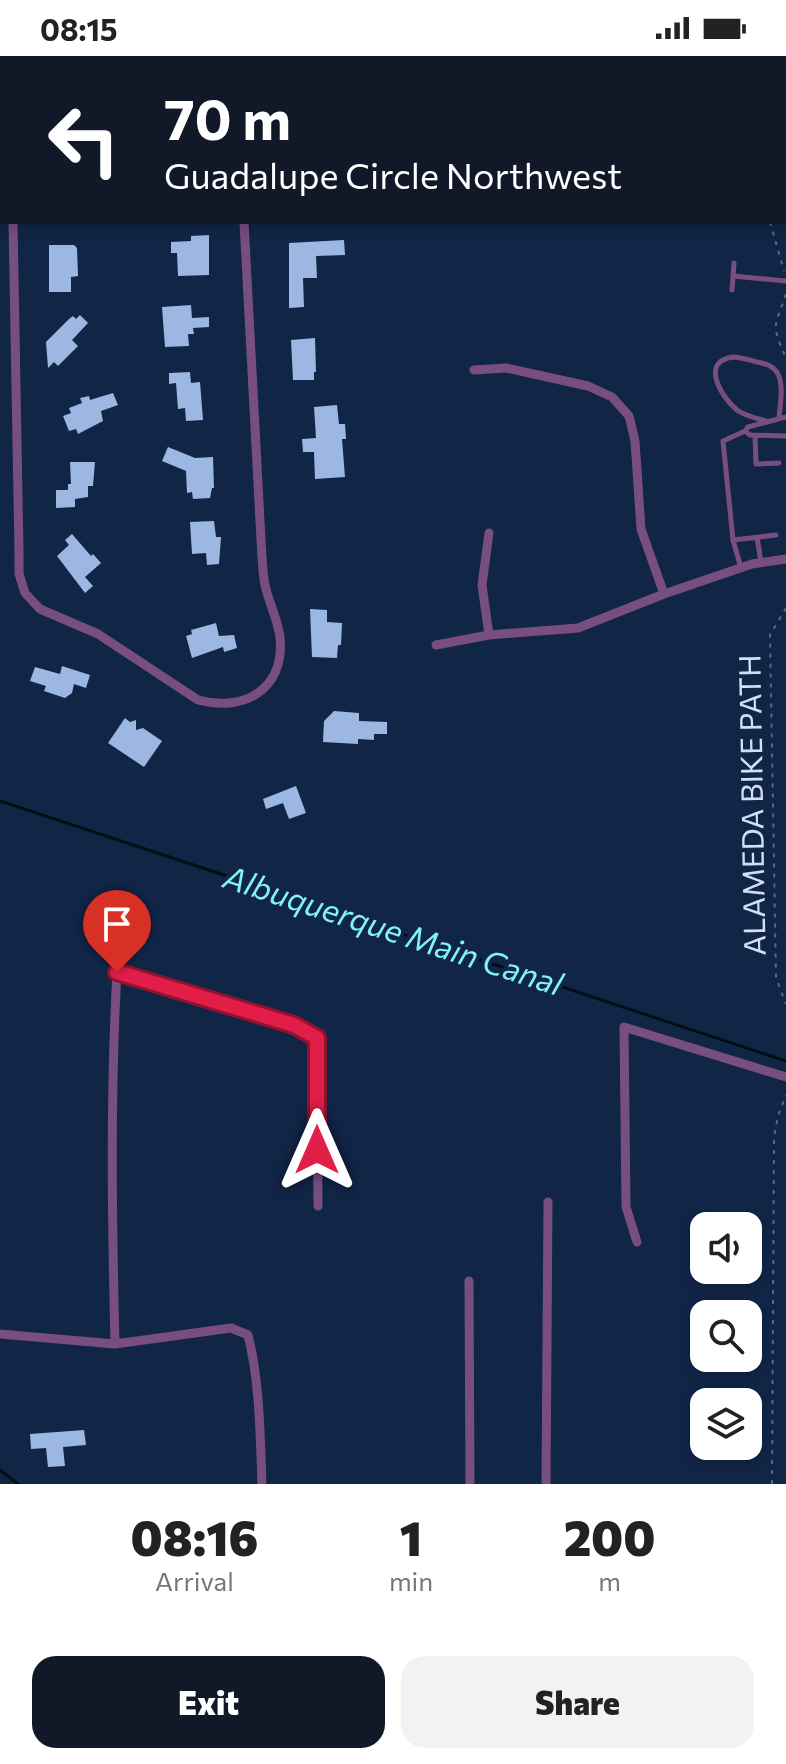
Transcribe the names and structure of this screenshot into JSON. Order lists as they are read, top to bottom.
{
  "streets": {
    "path": ["ALAMEDA BIKE PATH"]
  },
  "water": ["Albuquerque Main Canal"],
  "page": {
    "status": "08:15",
    "turn": ["70 m", "Guadalupe Circle Northwest"],
    "eta": [
      "08:16",
      "Arrival",
      "1",
      "min",
      "200",
      "m"
    ],
    "buttons": ["Exit", "Share"]
  }
}
